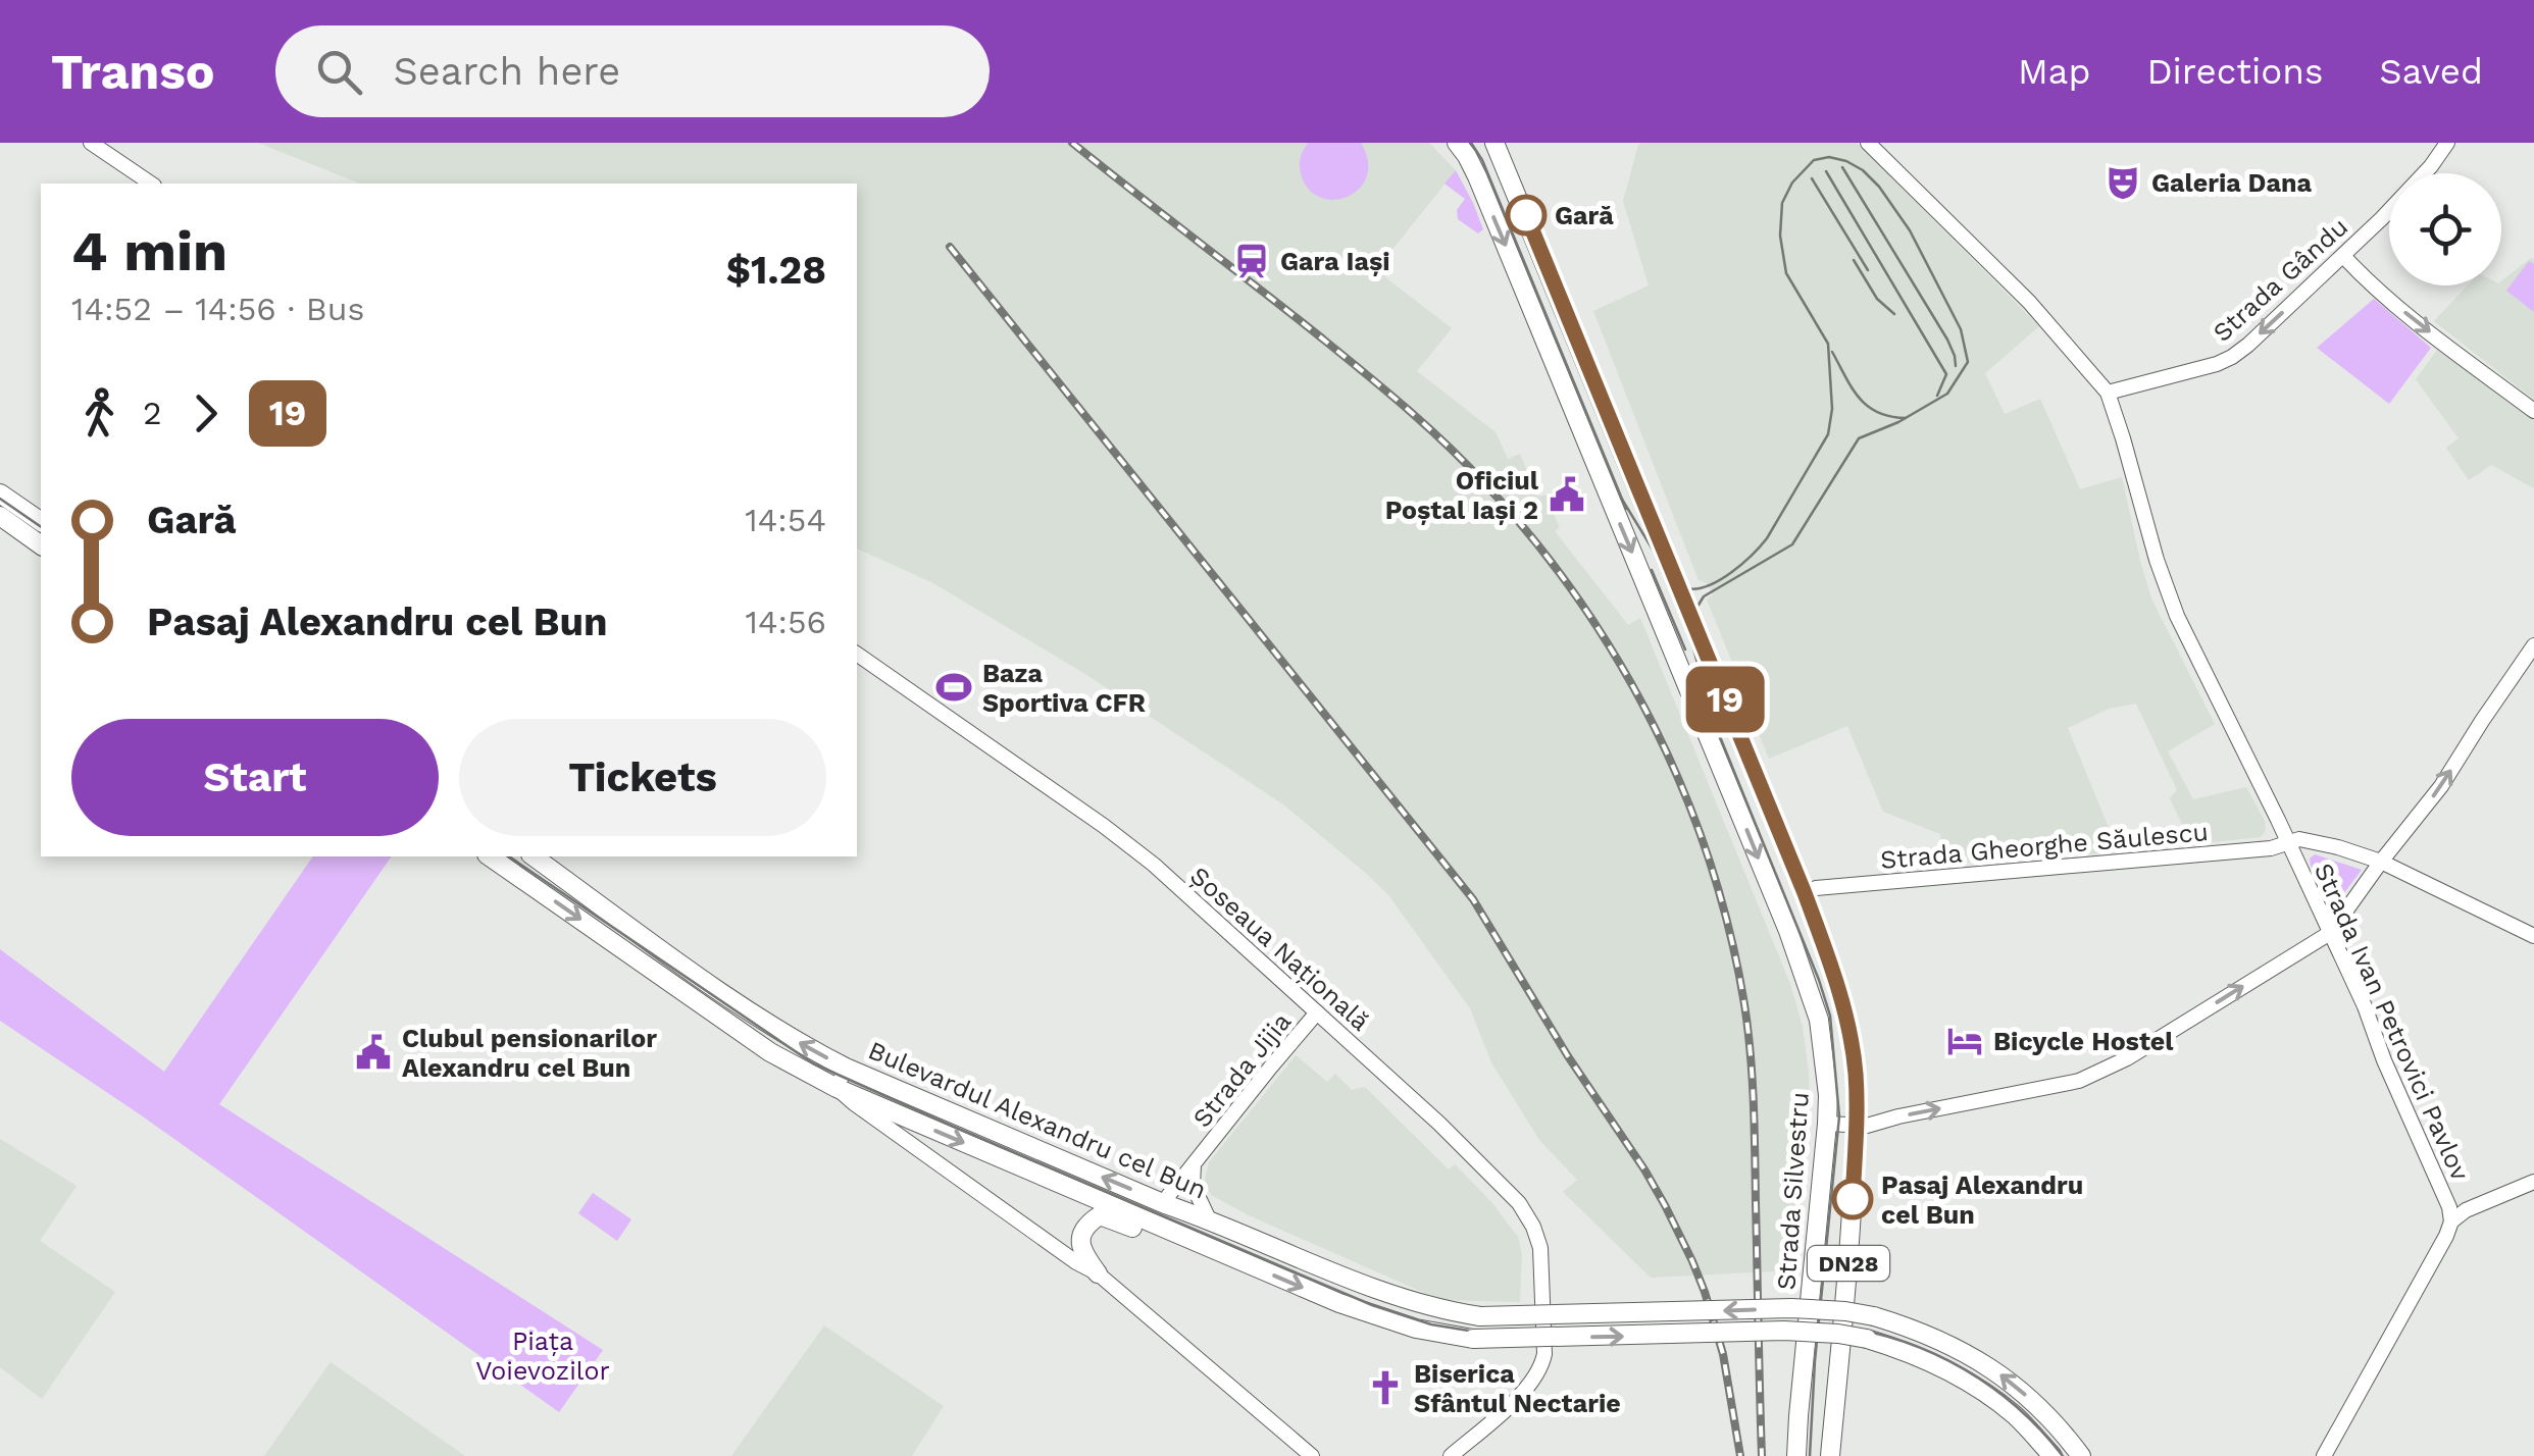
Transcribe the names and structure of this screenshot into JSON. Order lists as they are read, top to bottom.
{
  "streets": {
    "main road": ["Bulevardul Alexandru cel Bun", "Strada Silvestru", "DN28"],
    "street": [
      "Strada Gându",
      "Strada Gheorghe Săulescu",
      "Șoseaua Națională",
      "Strada Ivan Petrovici Pavlov",
      "Strada Jijia"
    ]
  },
  "crossings": [
    ["Strada Gându", "Strada Ivan Petrovici Pavlov"],
    ["Strada Gheorghe Săulescu", "Strada Ivan Petrovici Pavlov"],
    ["Strada Gheorghe Săulescu", "DN28"],
    ["Șoseaua Națională", "Strada Jijia"],
    ["Strada Jijia", "Bulevardul Alexandru cel Bun"]
  ],
  "one_way": ["Strada Gându"],
  "parks": ["Piața Voievozilor"],
  "places": {
    "theatre": ["Galeria Dana"],
    "other": ["Gară", "Pasaj Alexandru cel Bun"],
    "station": ["Gara Iași"],
    "public building": ["Oficiul Poștal Iași 2", "Clubul pensionarilor Alexandru cel Bun"],
    "sports": ["Baza Sportiva CFR"],
    "hotel": ["Bicycle Hostel"],
    "church": ["Biserica Sfântul Nectarie"]
  },
  "lines": ["bus line 19"],
  "page": {
    "header": "Transo",
    "search": "Search here",
    "nav": ["Map", "Directions", "Saved"],
    "on_map": "19",
    "heading": ["4 min", "14:52 – 14:56 · Bus", "$1.28"],
    "legs": ["2", "19"],
    "list": [
      {
        "name": "Gară",
        "value": "14:54"
      },
      {
        "name": "Pasaj Alexandru cel Bun",
        "value": "14:56"
      }
    ],
    "buttons": ["Start", "Tickets"]
  }
}
